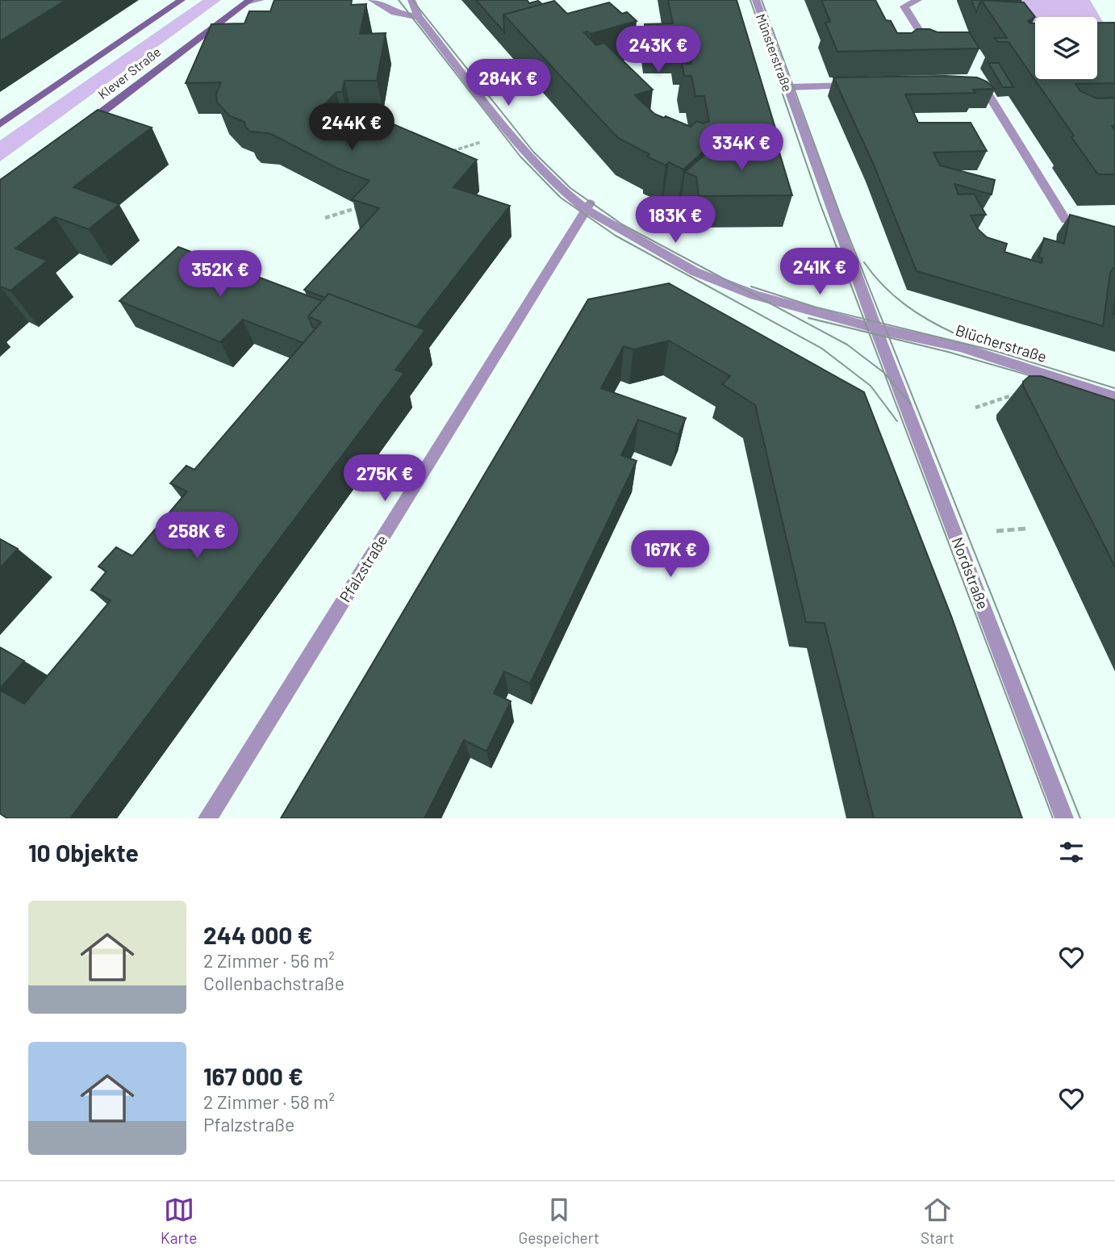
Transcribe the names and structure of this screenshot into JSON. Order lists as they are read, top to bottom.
{
  "streets": {
    "main road": ["Klever Straße"],
    "street": [
      "Münsterstraße",
      "Blücherstraße",
      "Pfalzstraße",
      "Nordstraße"
    ]
  },
  "crossings": [
    ["Münsterstraße", "Blücherstraße"],
    ["Münsterstraße", "Nordstraße"],
    ["Blücherstraße", "Pfalzstraße"],
    ["Blücherstraße", "Nordstraße"]
  ],
  "page": {
    "price": [
      "243K €",
      "284K €",
      "244K €",
      "334K €",
      "183K €",
      "241K €",
      "352K €",
      "275K €",
      "258K €",
      "167K €"
    ],
    "heading": "10 Objekte",
    "list": [
      {
        "name": "244 000 €",
        "note": "2 Zimmer · 56 m² · Collenbachstraße"
      },
      {
        "name": "167 000 €",
        "note": "2 Zimmer · 58 m² · Pfalzstraße"
      }
    ],
    "tabs": ["Karte", "Gespeichert", "Start"]
  }
}
